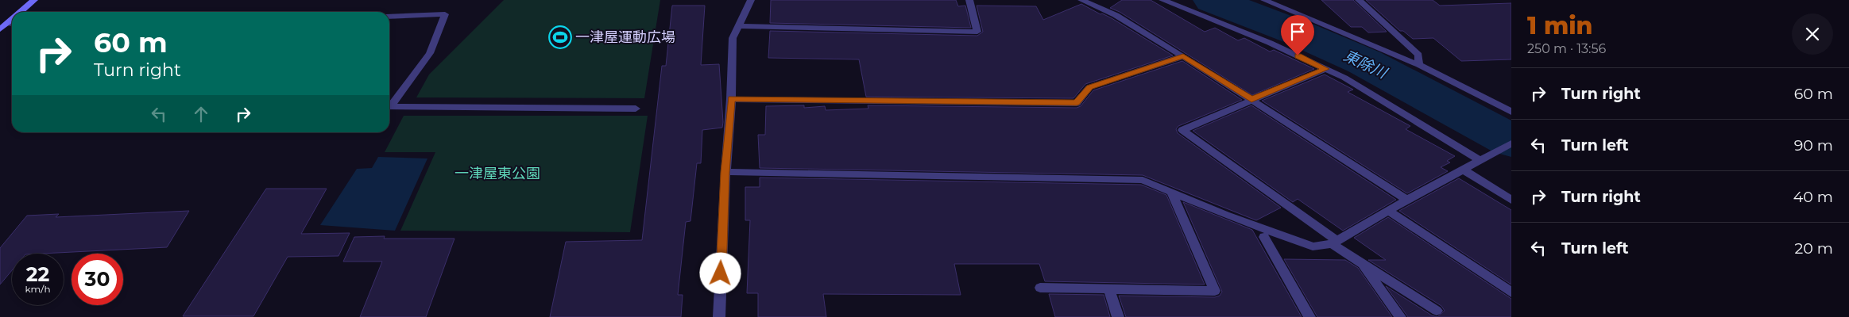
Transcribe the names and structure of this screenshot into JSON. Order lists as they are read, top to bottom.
{
  "water": ["東除川"],
  "parks": ["一津屋東公園"],
  "places": {
    "sports": ["一津屋運動広場"]
  },
  "page": {
    "heading": ["1 min", "250 m · 13:56"],
    "turn": ["60 m", "Turn right"],
    "list": [
      {
        "name": "Turn right",
        "value": "60 m"
      },
      {
        "name": "Turn left",
        "value": "90 m"
      },
      {
        "name": "Turn right",
        "value": "40 m"
      },
      {
        "name": "Turn left",
        "value": "20 m"
      }
    ],
    "speed": "22 km/h",
    "limit": "30"
  }
}
